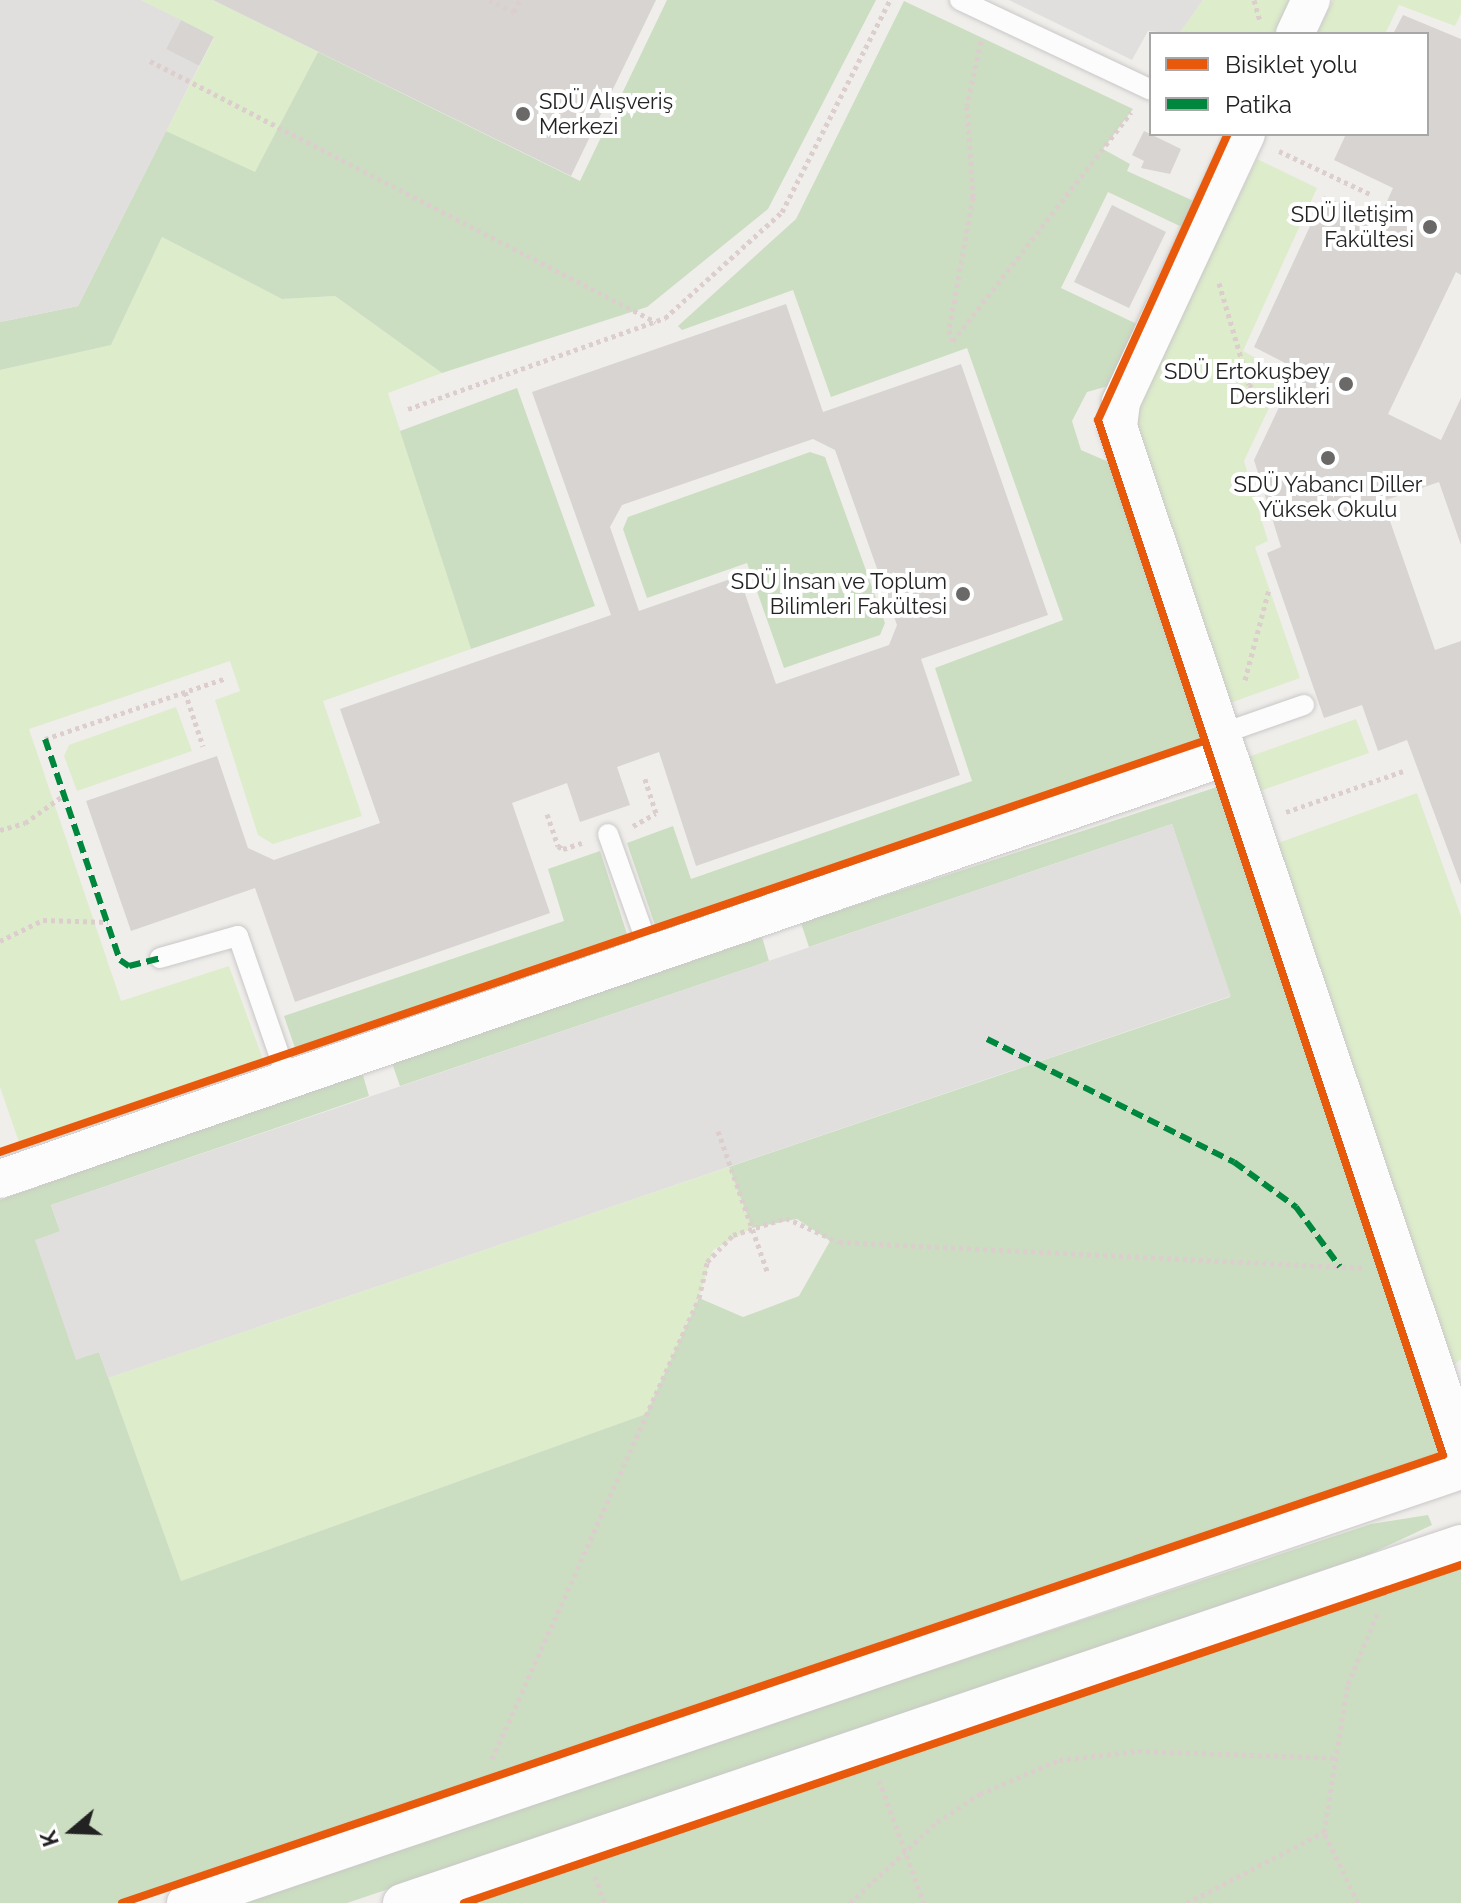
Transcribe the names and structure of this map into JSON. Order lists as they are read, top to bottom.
{
  "places": [
    "SDÜ Alışveriş Merkezi",
    "SDÜ İletişim Fakültesi",
    "SDÜ Ertokuşbey Derslikleri",
    "SDÜ Yabancı Diller Yüksek Okulu",
    "SDÜ İnsan ve Toplum Bilimleri Fakültesi"
  ],
  "legend": ["Bisiklet yolu", "Patika"],
  "north": "left"
}
